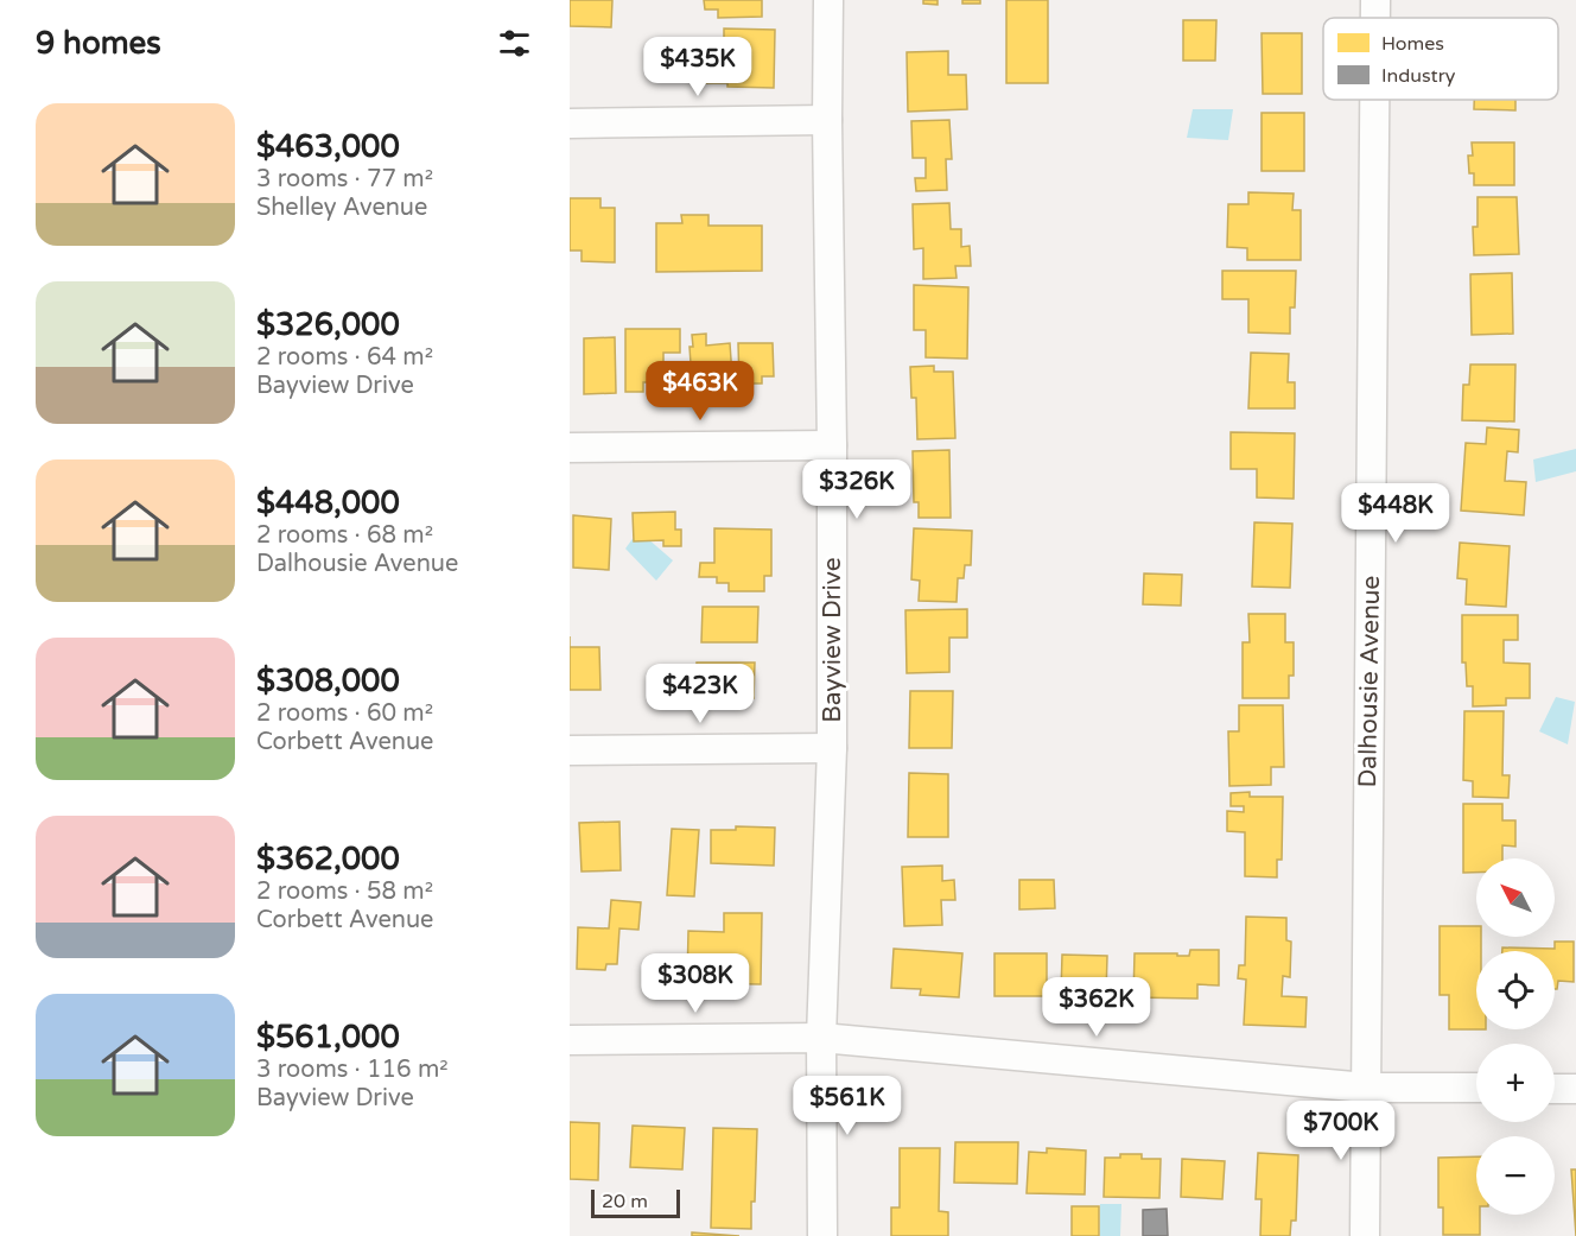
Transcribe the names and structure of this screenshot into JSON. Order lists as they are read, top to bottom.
{
  "streets": {
    "street": ["Bayview Drive", "Dalhousie Avenue"]
  },
  "legend": ["Homes", "Industry"],
  "scale_bar": "20 m",
  "north": "top left",
  "page": {
    "heading": "9 homes",
    "price": [
      "$435K",
      "$463K",
      "$326K",
      "$448K",
      "$423K",
      "$308K",
      "$362K",
      "$561K",
      "$700K"
    ],
    "list": [
      {
        "name": "$463,000",
        "note": "3 rooms · 77 m² · Shelley Avenue"
      },
      {
        "name": "$326,000",
        "note": "2 rooms · 64 m² · Bayview Drive"
      },
      {
        "name": "$448,000",
        "note": "2 rooms · 68 m² · Dalhousie Avenue"
      },
      {
        "name": "$308,000",
        "note": "2 rooms · 60 m² · Corbett Avenue"
      },
      {
        "name": "$362,000",
        "note": "2 rooms · 58 m² · Corbett Avenue"
      },
      {
        "name": "$561,000",
        "note": "3 rooms · 116 m² · Bayview Drive"
      }
    ],
    "map_buttons": ["+", "−"],
    "scale": "20 m"
  }
}
